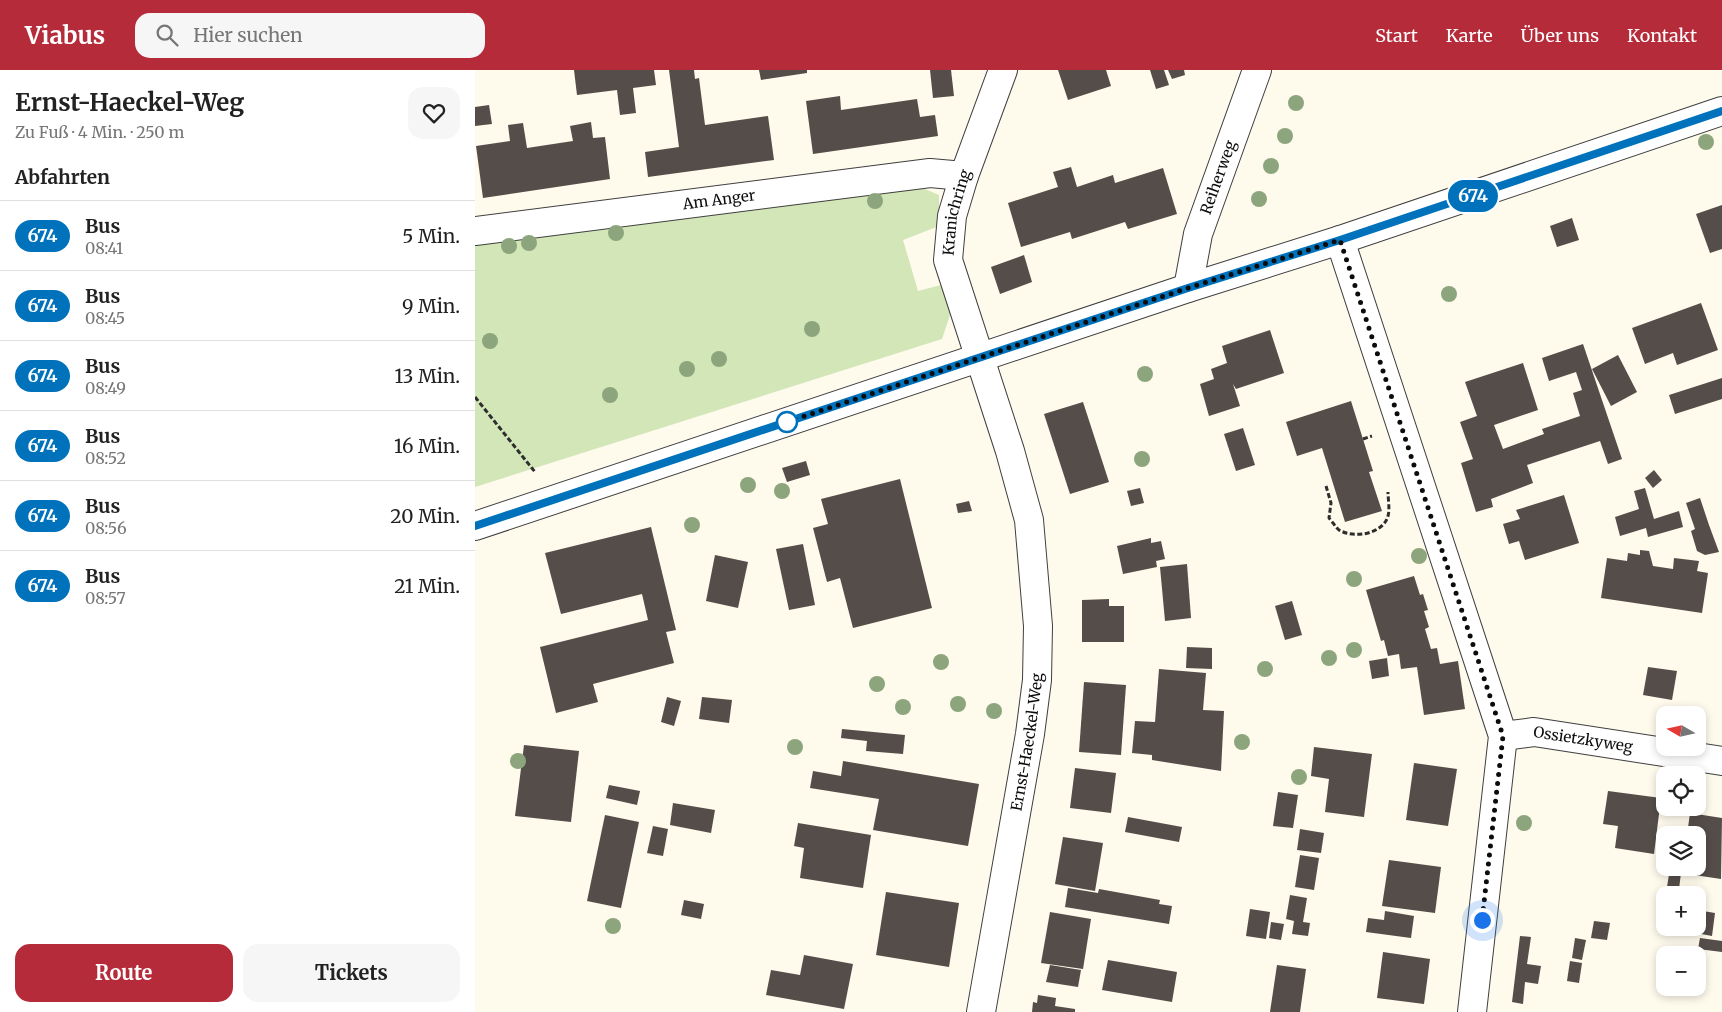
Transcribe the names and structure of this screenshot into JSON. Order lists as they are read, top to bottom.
{
  "streets": {
    "street": [
      "Reiherweg",
      "Am Anger",
      "Kranichring",
      "Ossietzkyweg",
      "Ernst-Haeckel-Weg"
    ]
  },
  "crossings": [
    ["Am Anger", "Kranichring"],
    ["Kranichring", "Ernst-Haeckel-Weg"]
  ],
  "lines": ["bus line 674"],
  "north": "left",
  "page": {
    "header": "Viabus",
    "search": "Hier suchen",
    "nav": [
      "Start",
      "Karte",
      "Über uns",
      "Kontakt"
    ],
    "heading": [
      ["Ernst-Haeckel-Weg", "Zu Fuß · 4 Min. · 250 m"],
      "Abfahrten"
    ],
    "on_map": "674",
    "list": [
      {
        "mark": "674",
        "name": "Bus",
        "note": "08:41",
        "value": "5 Min."
      },
      {
        "mark": "674",
        "name": "Bus",
        "note": "08:45",
        "value": "9 Min."
      },
      {
        "mark": "674",
        "name": "Bus",
        "note": "08:49",
        "value": "13 Min."
      },
      {
        "mark": "674",
        "name": "Bus",
        "note": "08:52",
        "value": "16 Min."
      },
      {
        "mark": "674",
        "name": "Bus",
        "note": "08:56",
        "value": "20 Min."
      },
      {
        "mark": "674",
        "name": "Bus",
        "note": "08:57",
        "value": "21 Min."
      }
    ],
    "map_buttons": ["+", "−"],
    "buttons": ["Route", "Tickets"]
  }
}
